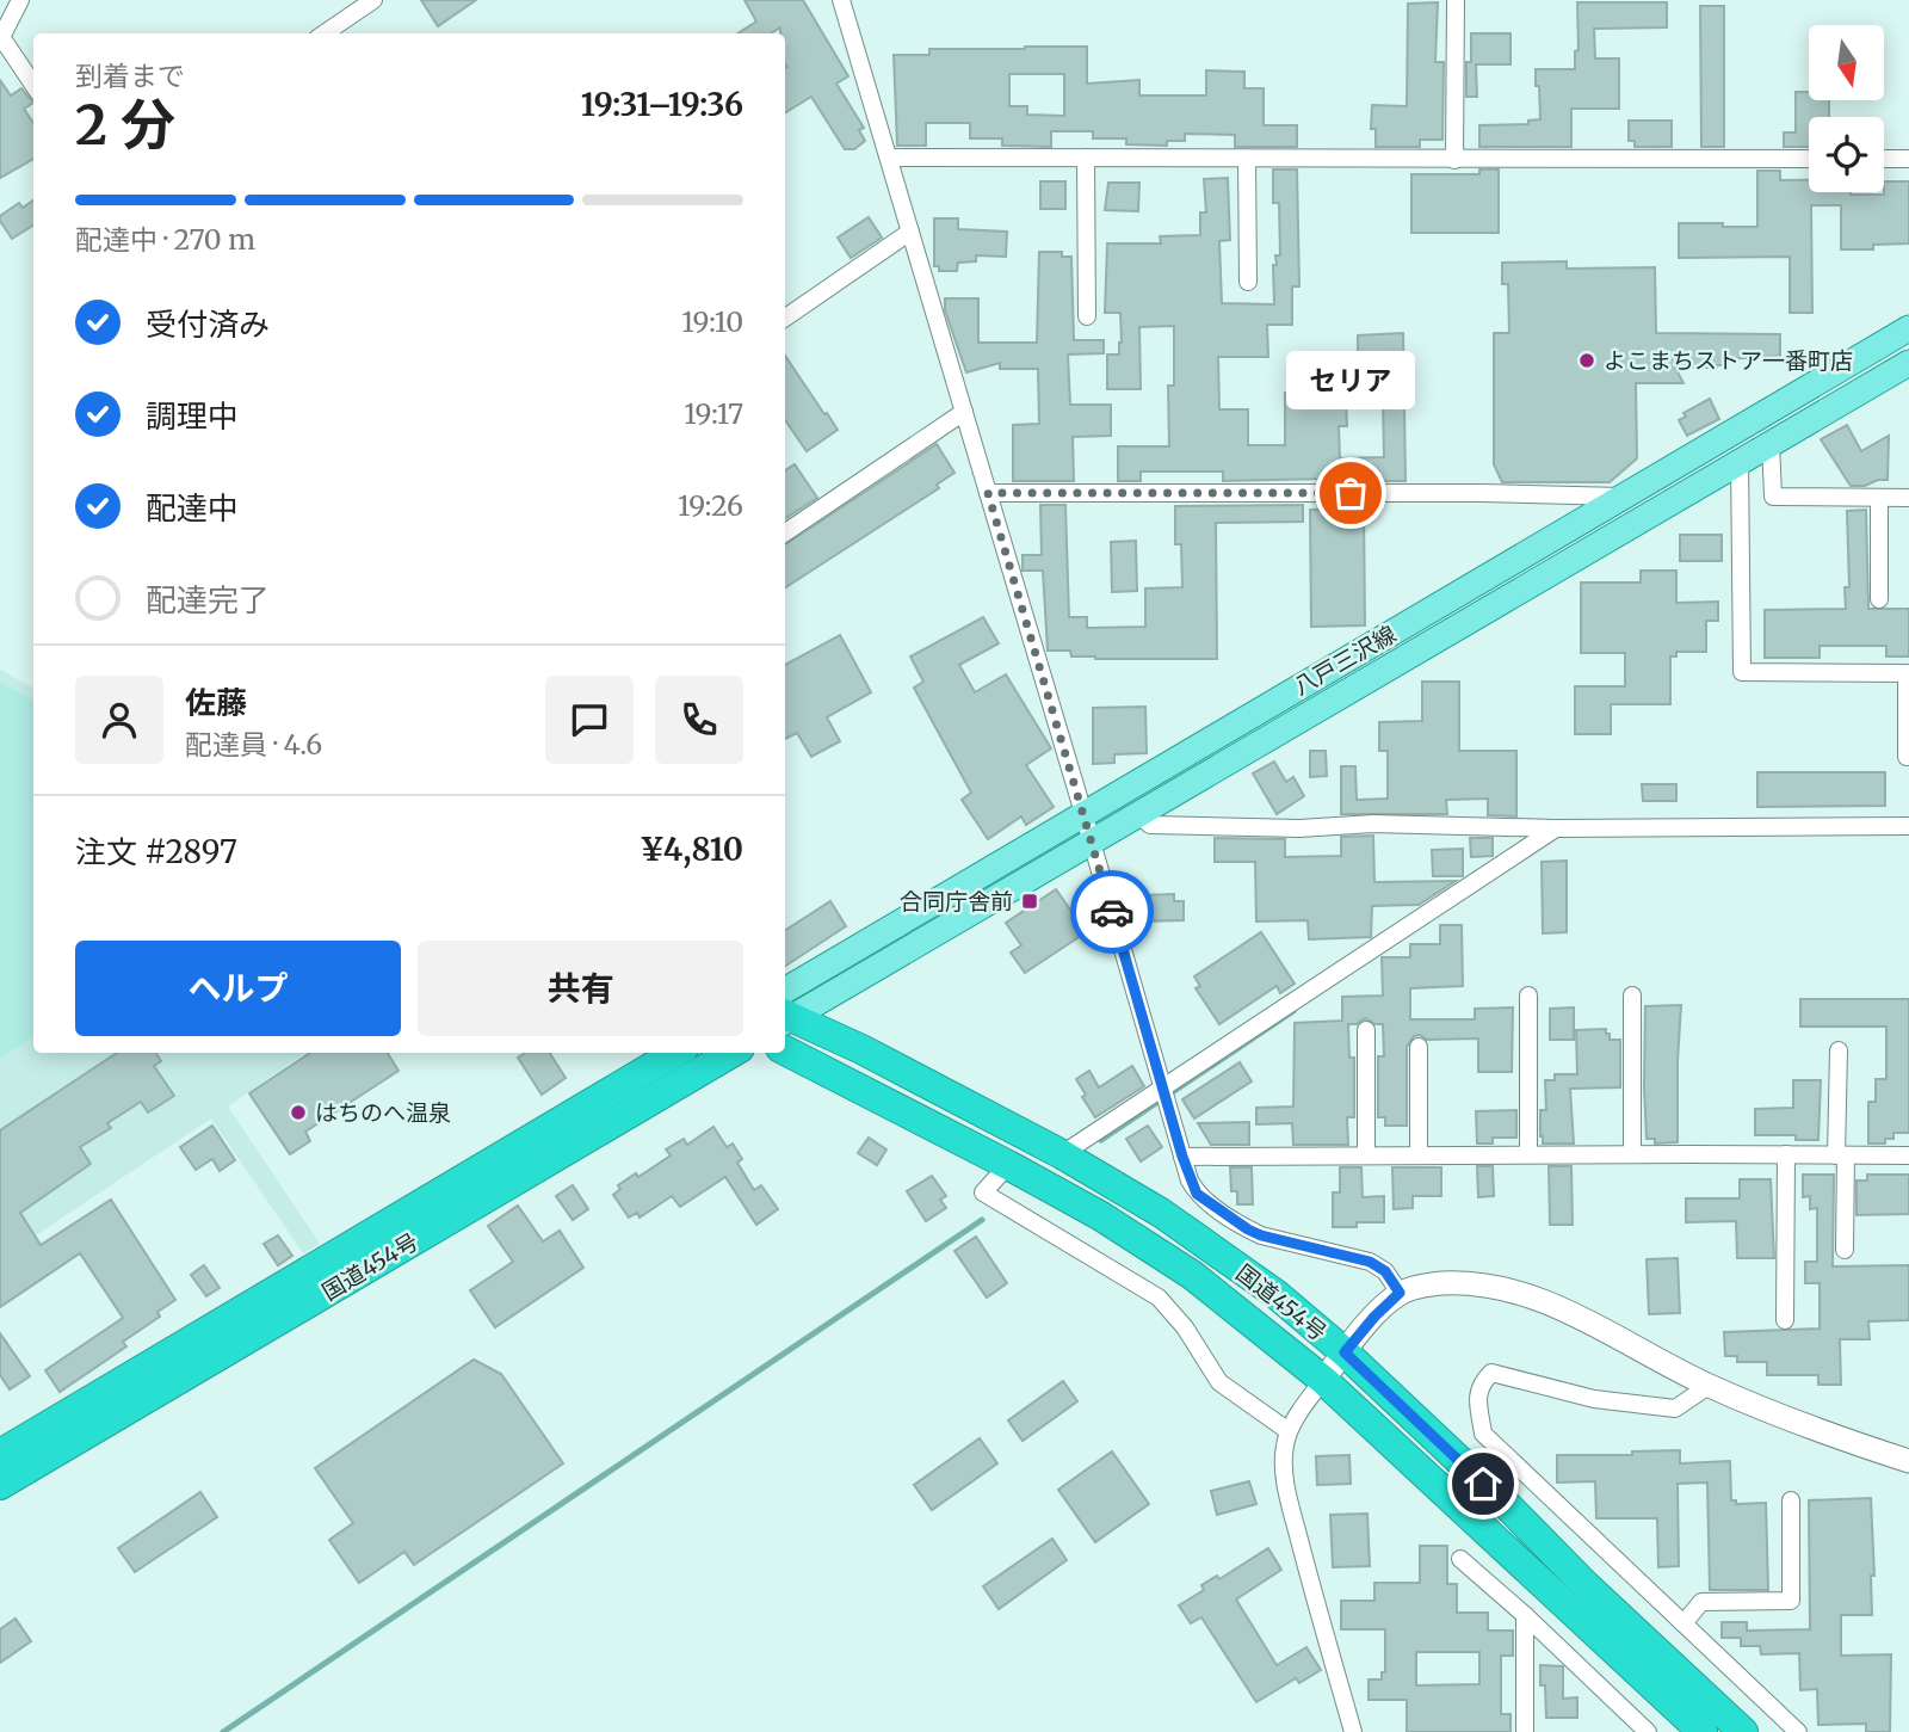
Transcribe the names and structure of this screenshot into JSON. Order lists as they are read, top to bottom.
{
  "streets": {
    "highway": ["国道454号"],
    "main road": ["八戸三沢線"]
  },
  "places": {
    "other": ["よこまちストア一番町店", "セリア", "はちのへ温泉"],
    "transit": ["合同庁舎前"]
  },
  "north": "bottom",
  "page": {
    "heading": ["2 分", "到着まで", "19:31–19:36"],
    "panel": [
      "佐藤",
      "配達員 · 4.6",
      "注文 #2897",
      "¥4,810"
    ],
    "bar": "配達中 · 270 m",
    "list": [
      ["受付済み", "19:10"],
      ["調理中", "19:17"],
      ["配達中", "19:26"],
      "配達完了"
    ],
    "bubble": "セリア",
    "buttons": ["ヘルプ", "共有"]
  }
}
